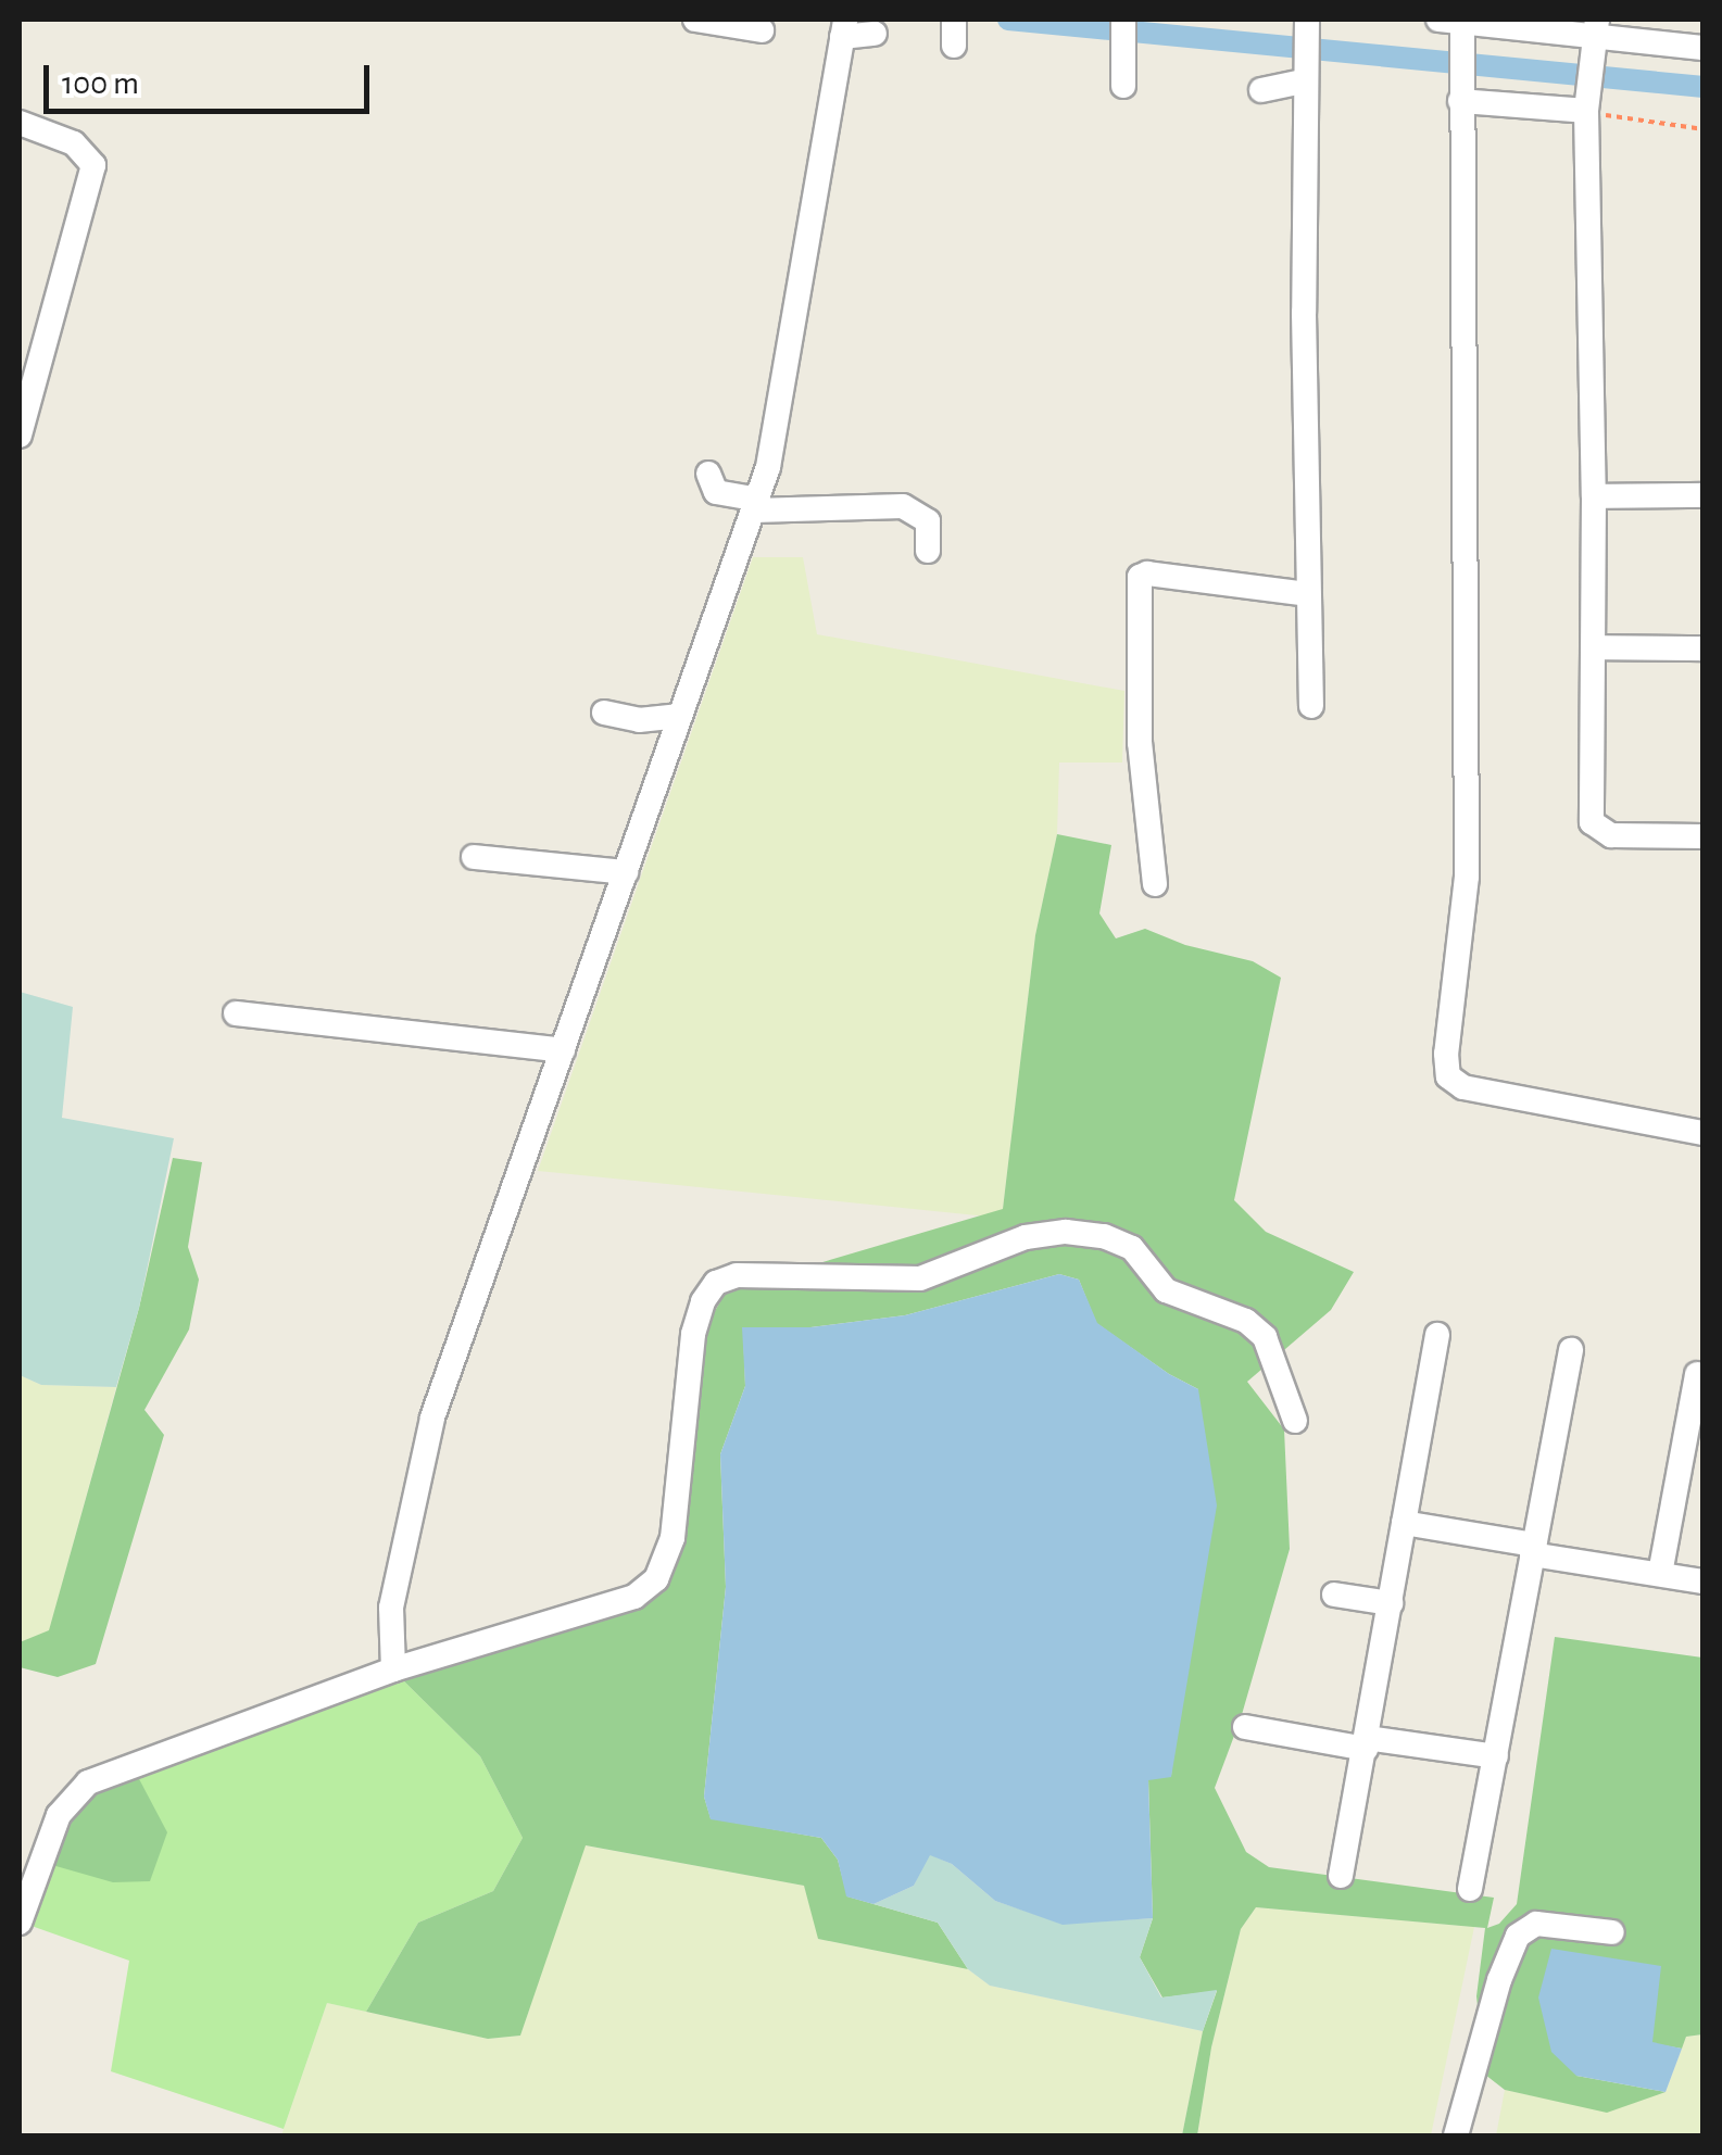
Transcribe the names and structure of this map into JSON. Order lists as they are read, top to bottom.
{
  "scale_bar": "100 m"
}
